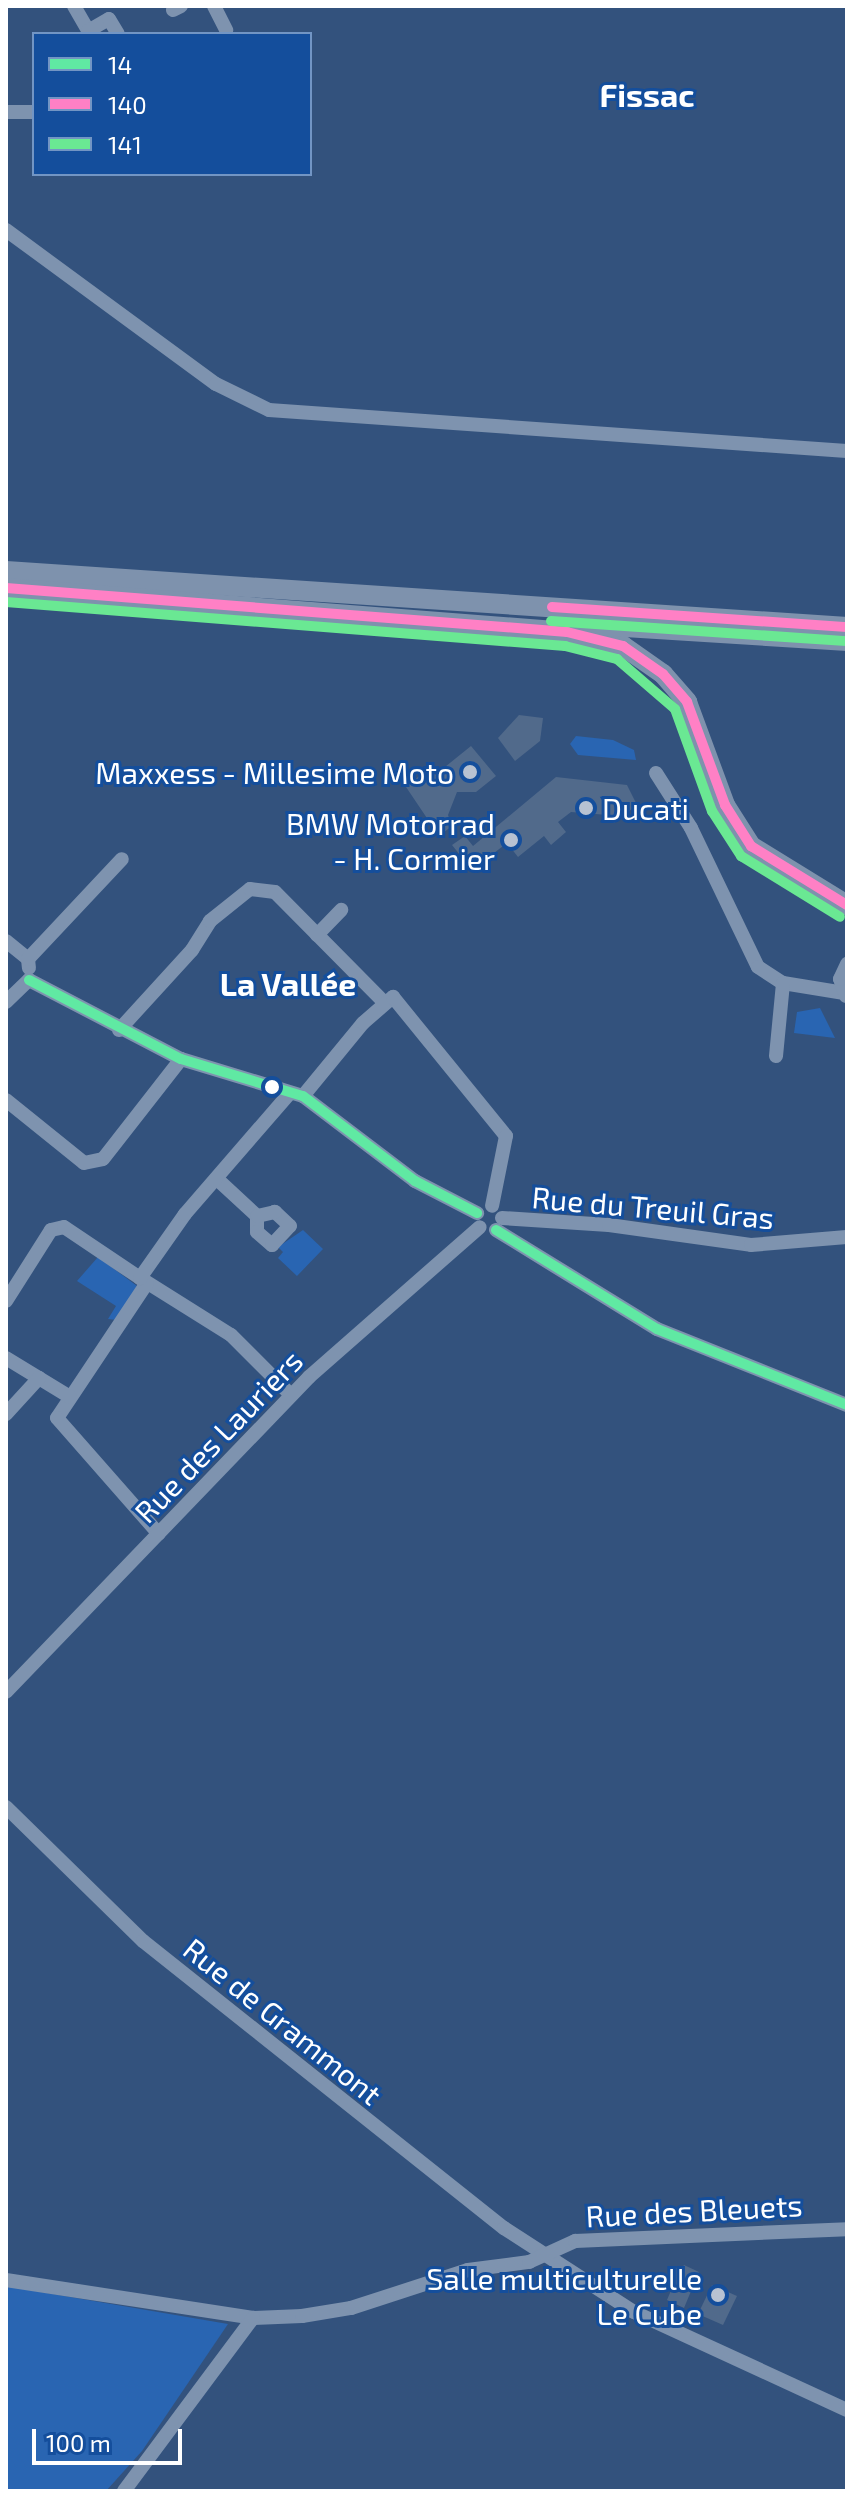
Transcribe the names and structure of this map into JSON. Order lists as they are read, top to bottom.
{
  "streets": {
    "street": [
      "Rue du Treuil Gras",
      "Rue des Lauriers",
      "Rue de Grammont",
      "Rue des Bleuets"
    ]
  },
  "crossings": [
    ["Rue du Treuil Gras", "Rue des Lauriers"],
    ["Rue de Grammont", "Rue des Bleuets"]
  ],
  "districts": ["Fissac", "La Vallée"],
  "places": [
    "Maxxess - Millesime Moto",
    "Ducati",
    "BMW Motorrad - H. Cormier",
    "Salle multiculturelle Le Cube"
  ],
  "lines": ["transit line 140", "transit line 141", "transit line 14"],
  "legend": ["14", "140", "141"],
  "scale_bar": "100 m"
}
